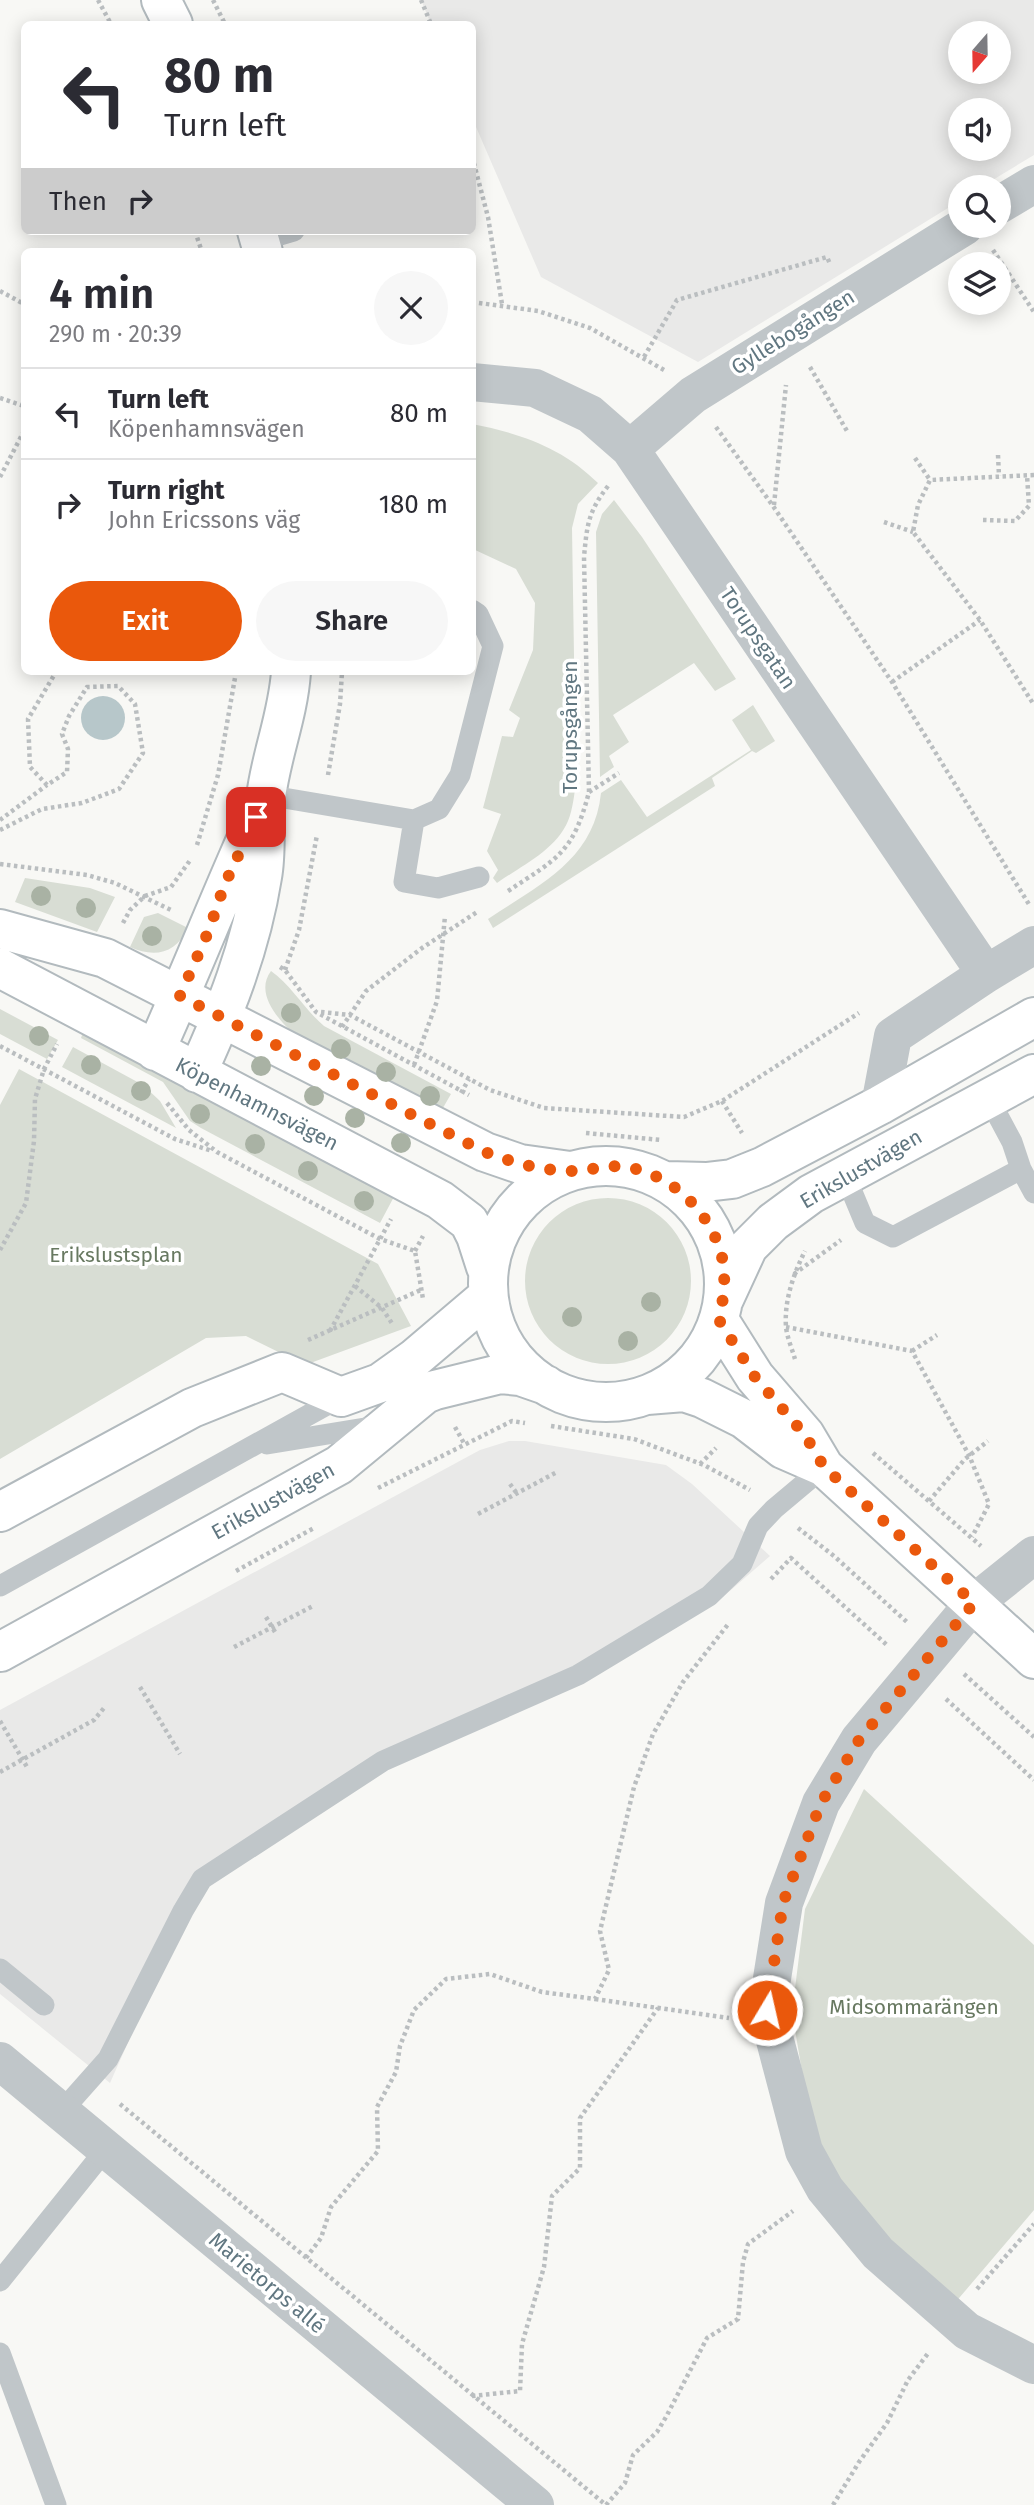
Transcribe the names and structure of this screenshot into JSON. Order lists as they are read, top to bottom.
{
  "streets": {
    "street": [
      "Gyllebogången",
      "Torupsgatan",
      "Köpenhamnsvägen",
      "Erikslustvägen",
      "Marietorps allé"
    ],
    "path": ["Torupsgången"]
  },
  "crossings": [
    ["Gyllebogången", "Torupsgatan"],
    ["Gyllebogången", "Torupsgången"],
    ["Torupsgatan", "Torupsgången"],
    ["Köpenhamnsvägen", "Erikslustvägen"]
  ],
  "parks": ["Erikslustsplan", "Midsommarängen"],
  "north": "bottom",
  "page": {
    "turn": ["80 m", "Turn left"],
    "then": "Then",
    "heading": ["4 min", "290 m · 20:39"],
    "list": [
      {
        "name": "Turn left",
        "note": "Köpenhamnsvägen",
        "value": "80 m"
      },
      {
        "name": "Turn right",
        "note": "John Ericssons väg",
        "value": "180 m"
      }
    ],
    "buttons": ["Exit", "Share"]
  }
}
